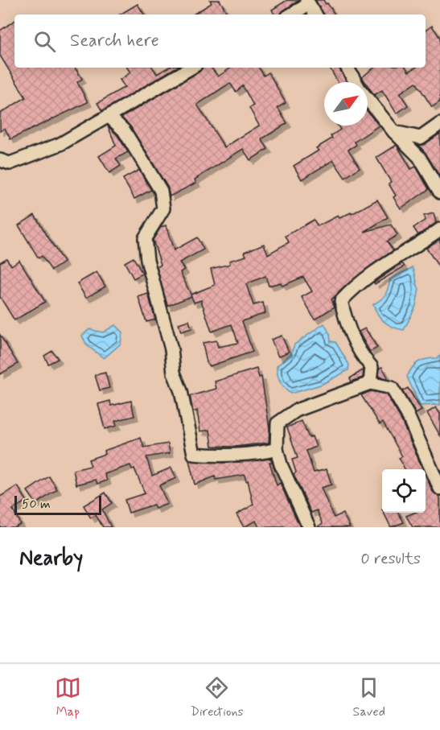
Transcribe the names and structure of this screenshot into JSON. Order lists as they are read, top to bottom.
{
  "scale_bar": "50 m",
  "north": "top right",
  "page": {
    "search": "Search here",
    "scale": "50 m",
    "heading": ["Nearby", "0 results"],
    "nav": ["Map", "Directions", "Saved"]
  }
}
